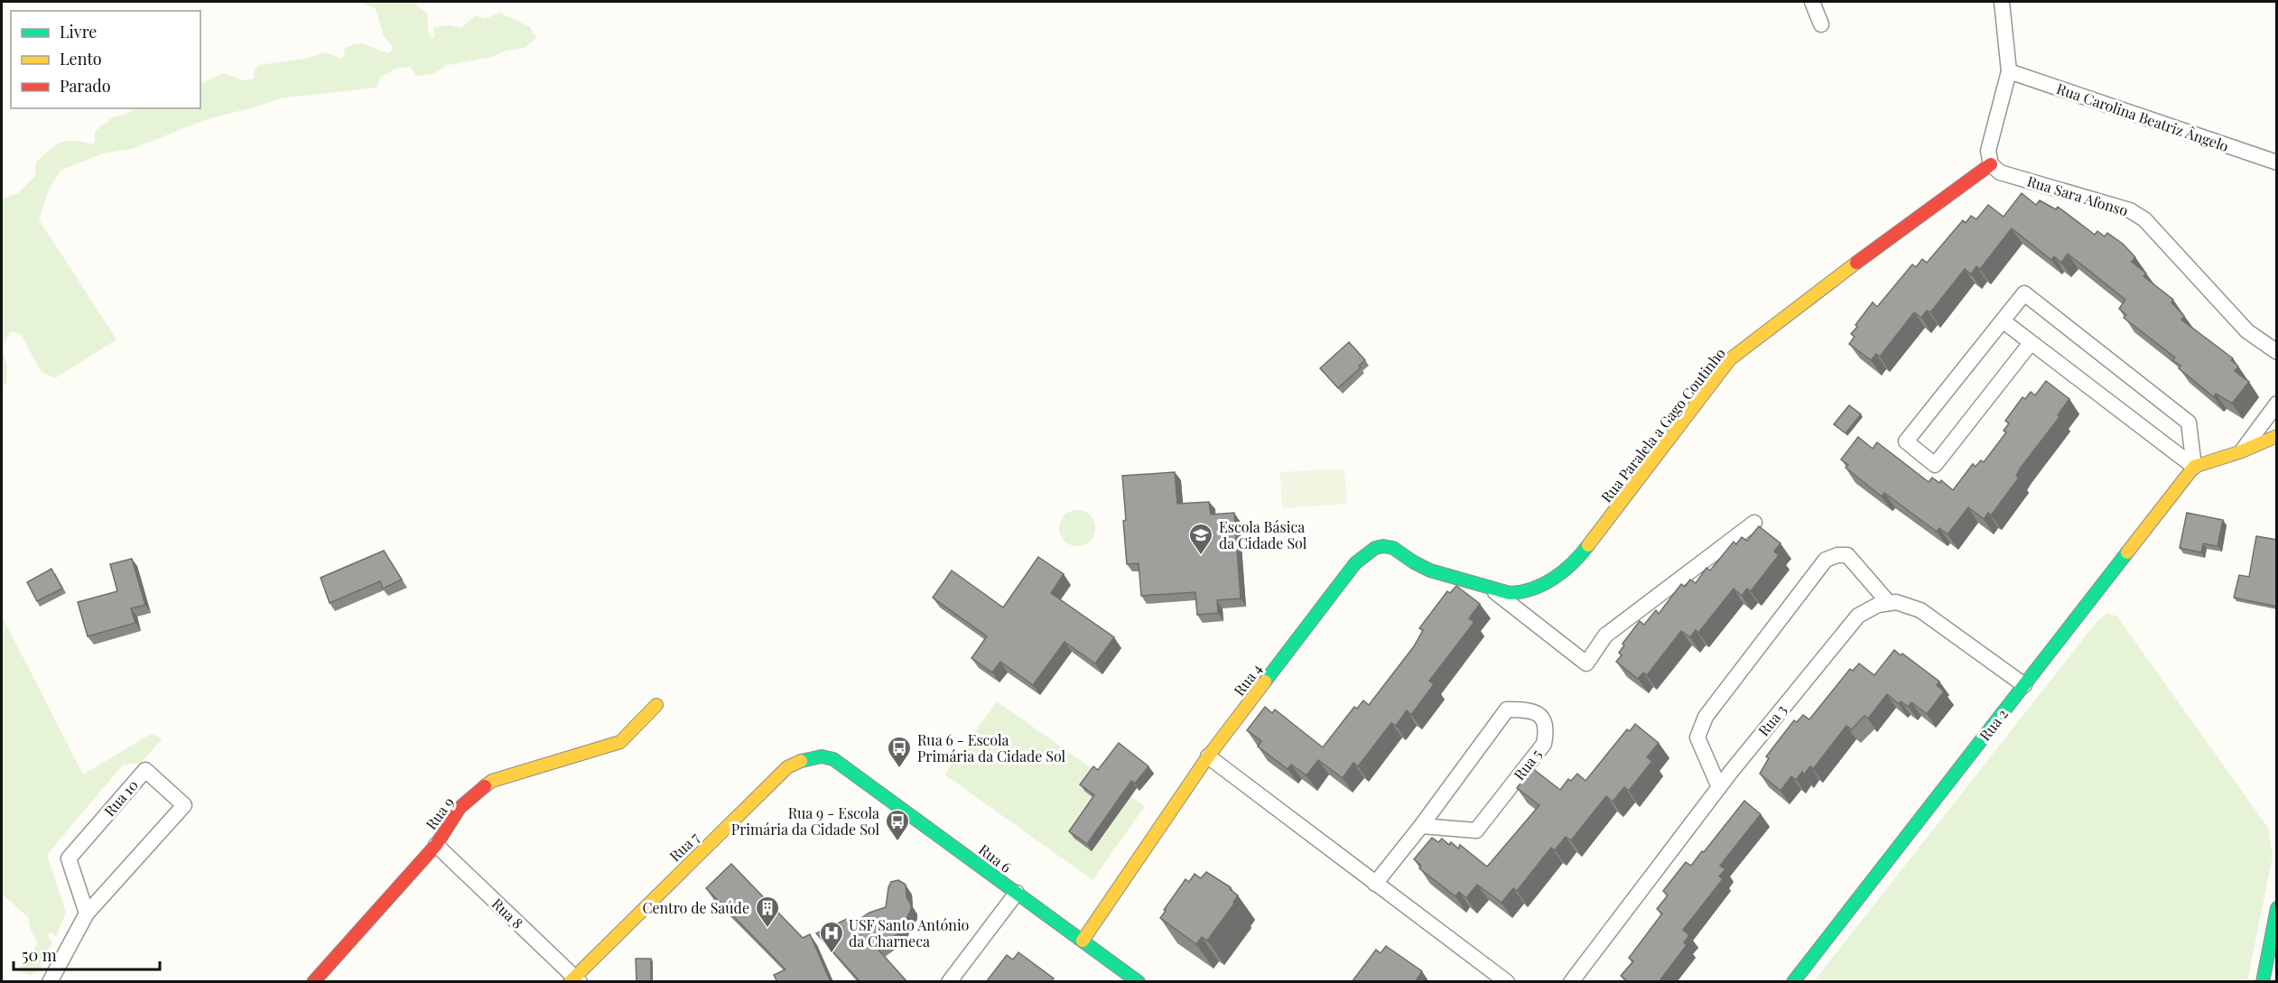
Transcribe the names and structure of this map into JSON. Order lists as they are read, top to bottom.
{
  "streets": {
    "street": [
      "Rua Carolina Beatriz Ângelo",
      "Rua Sara Afonso",
      "Rua Paralela a Gago Coutinho",
      "Rua 4",
      "Rua 3",
      "Rua 2",
      "Rua 5",
      "Rua 10",
      "Rua 9",
      "Rua 7",
      "Rua 6",
      "Rua 8"
    ]
  },
  "crossings": [
    ["Rua Sara Afonso", "Rua Paralela a Gago Coutinho"],
    ["Rua Paralela a Gago Coutinho", "Rua 4"],
    ["Rua 4", "Rua 6"],
    ["Rua 9", "Rua 8"],
    ["Rua 7", "Rua 6"],
    ["Rua 7", "Rua 8"]
  ],
  "places": {
    "school or university": ["Escola Básica da Cidade Sol"],
    "bus stop": ["Rua 6 - Escola Primária da Cidade Sol", "Rua 9 - Escola Primária da Cidade Sol"],
    "building": ["Centro de Saúde"],
    "hospital": ["USF Santo António da Charneca"]
  },
  "legend": ["Livre", "Lento", "Parado"],
  "scale_bar": "50 m"
}
